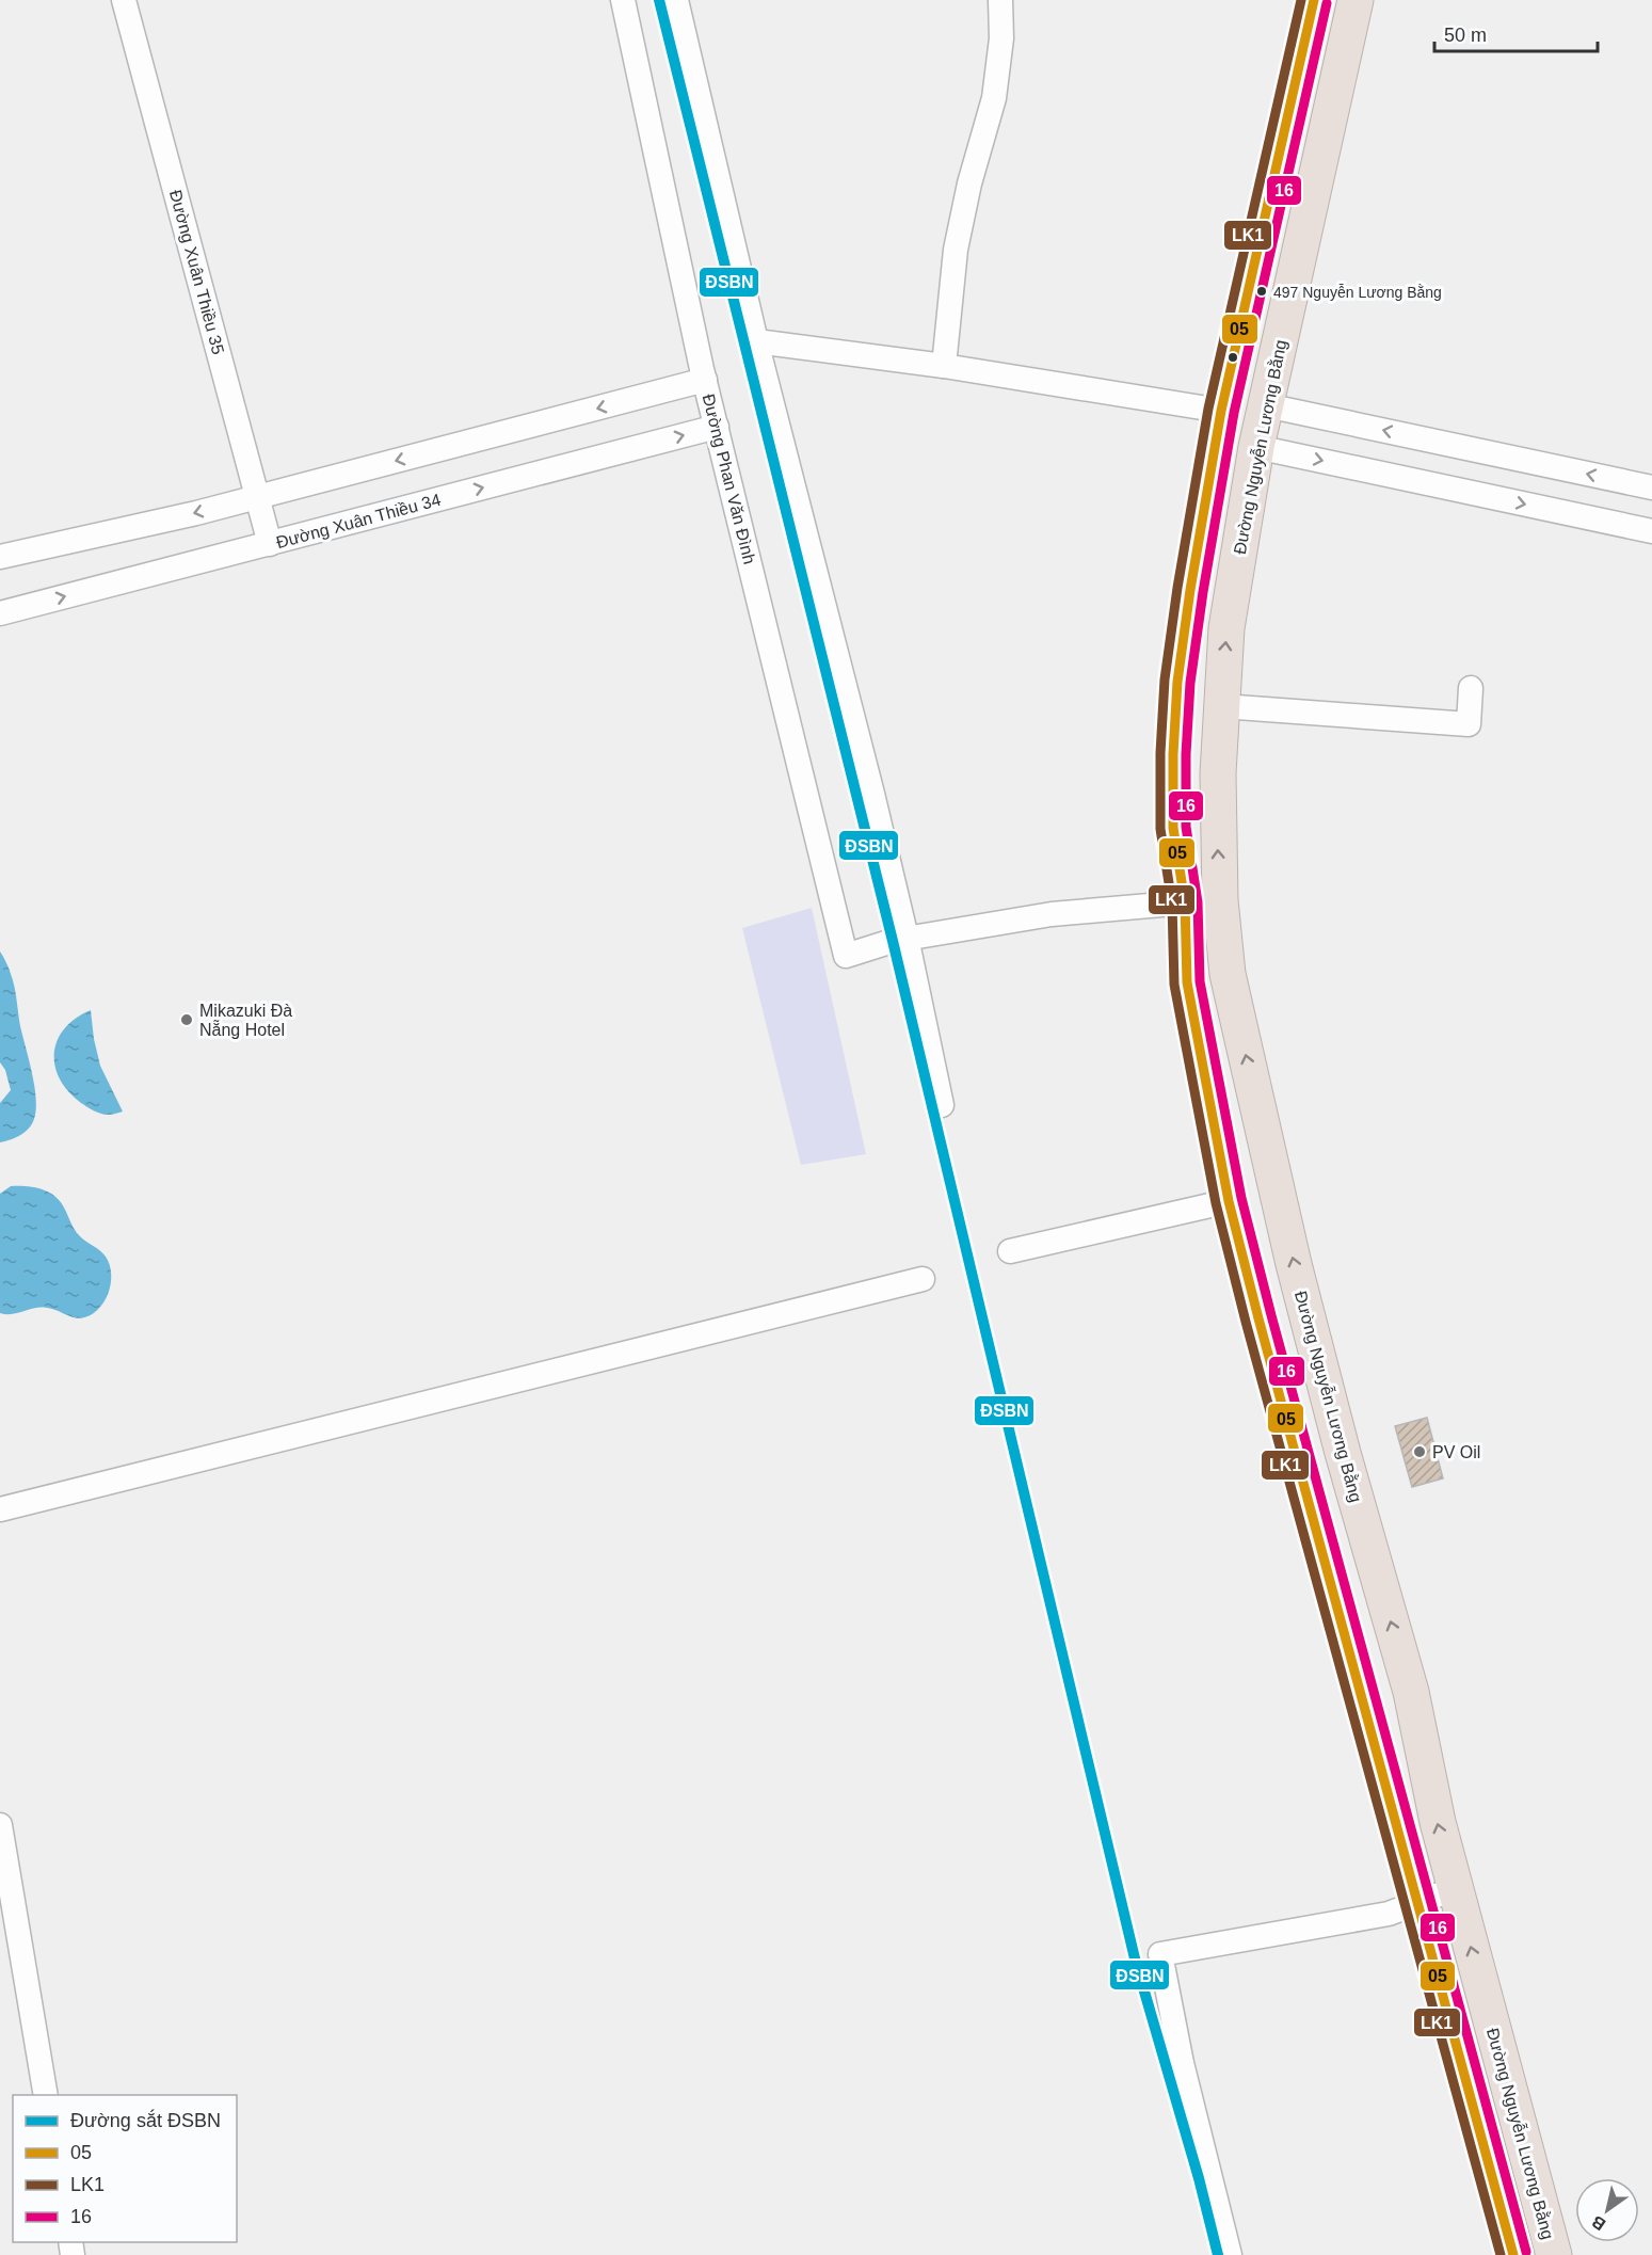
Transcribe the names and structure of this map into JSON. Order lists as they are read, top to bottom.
{
  "streets": {
    "highway": ["Đường Nguyễn Lương Bằng"],
    "street": ["Đường Xuân Thiều 35", "Đường Phan Văn Đình", "Đường Xuân Thiều 34"]
  },
  "crossings": [
    ["Đường Xuân Thiều 35", "Đường Xuân Thiều 34"],
    ["Đường Phan Văn Đình", "Đường Xuân Thiều 34"]
  ],
  "places": ["497 Nguyễn Lương Bằng", "Mikazuki Đà Nẵng Hotel", "PV Oil"],
  "lines": [
    "rail line ĐSBN",
    "transit line 05",
    "transit line LK1",
    "transit line 16"
  ],
  "legend": [
    "Đường sắt ĐSBN",
    "05",
    "LK1",
    "16"
  ],
  "scale_bar": "50 m",
  "north": "bottom left"
}
